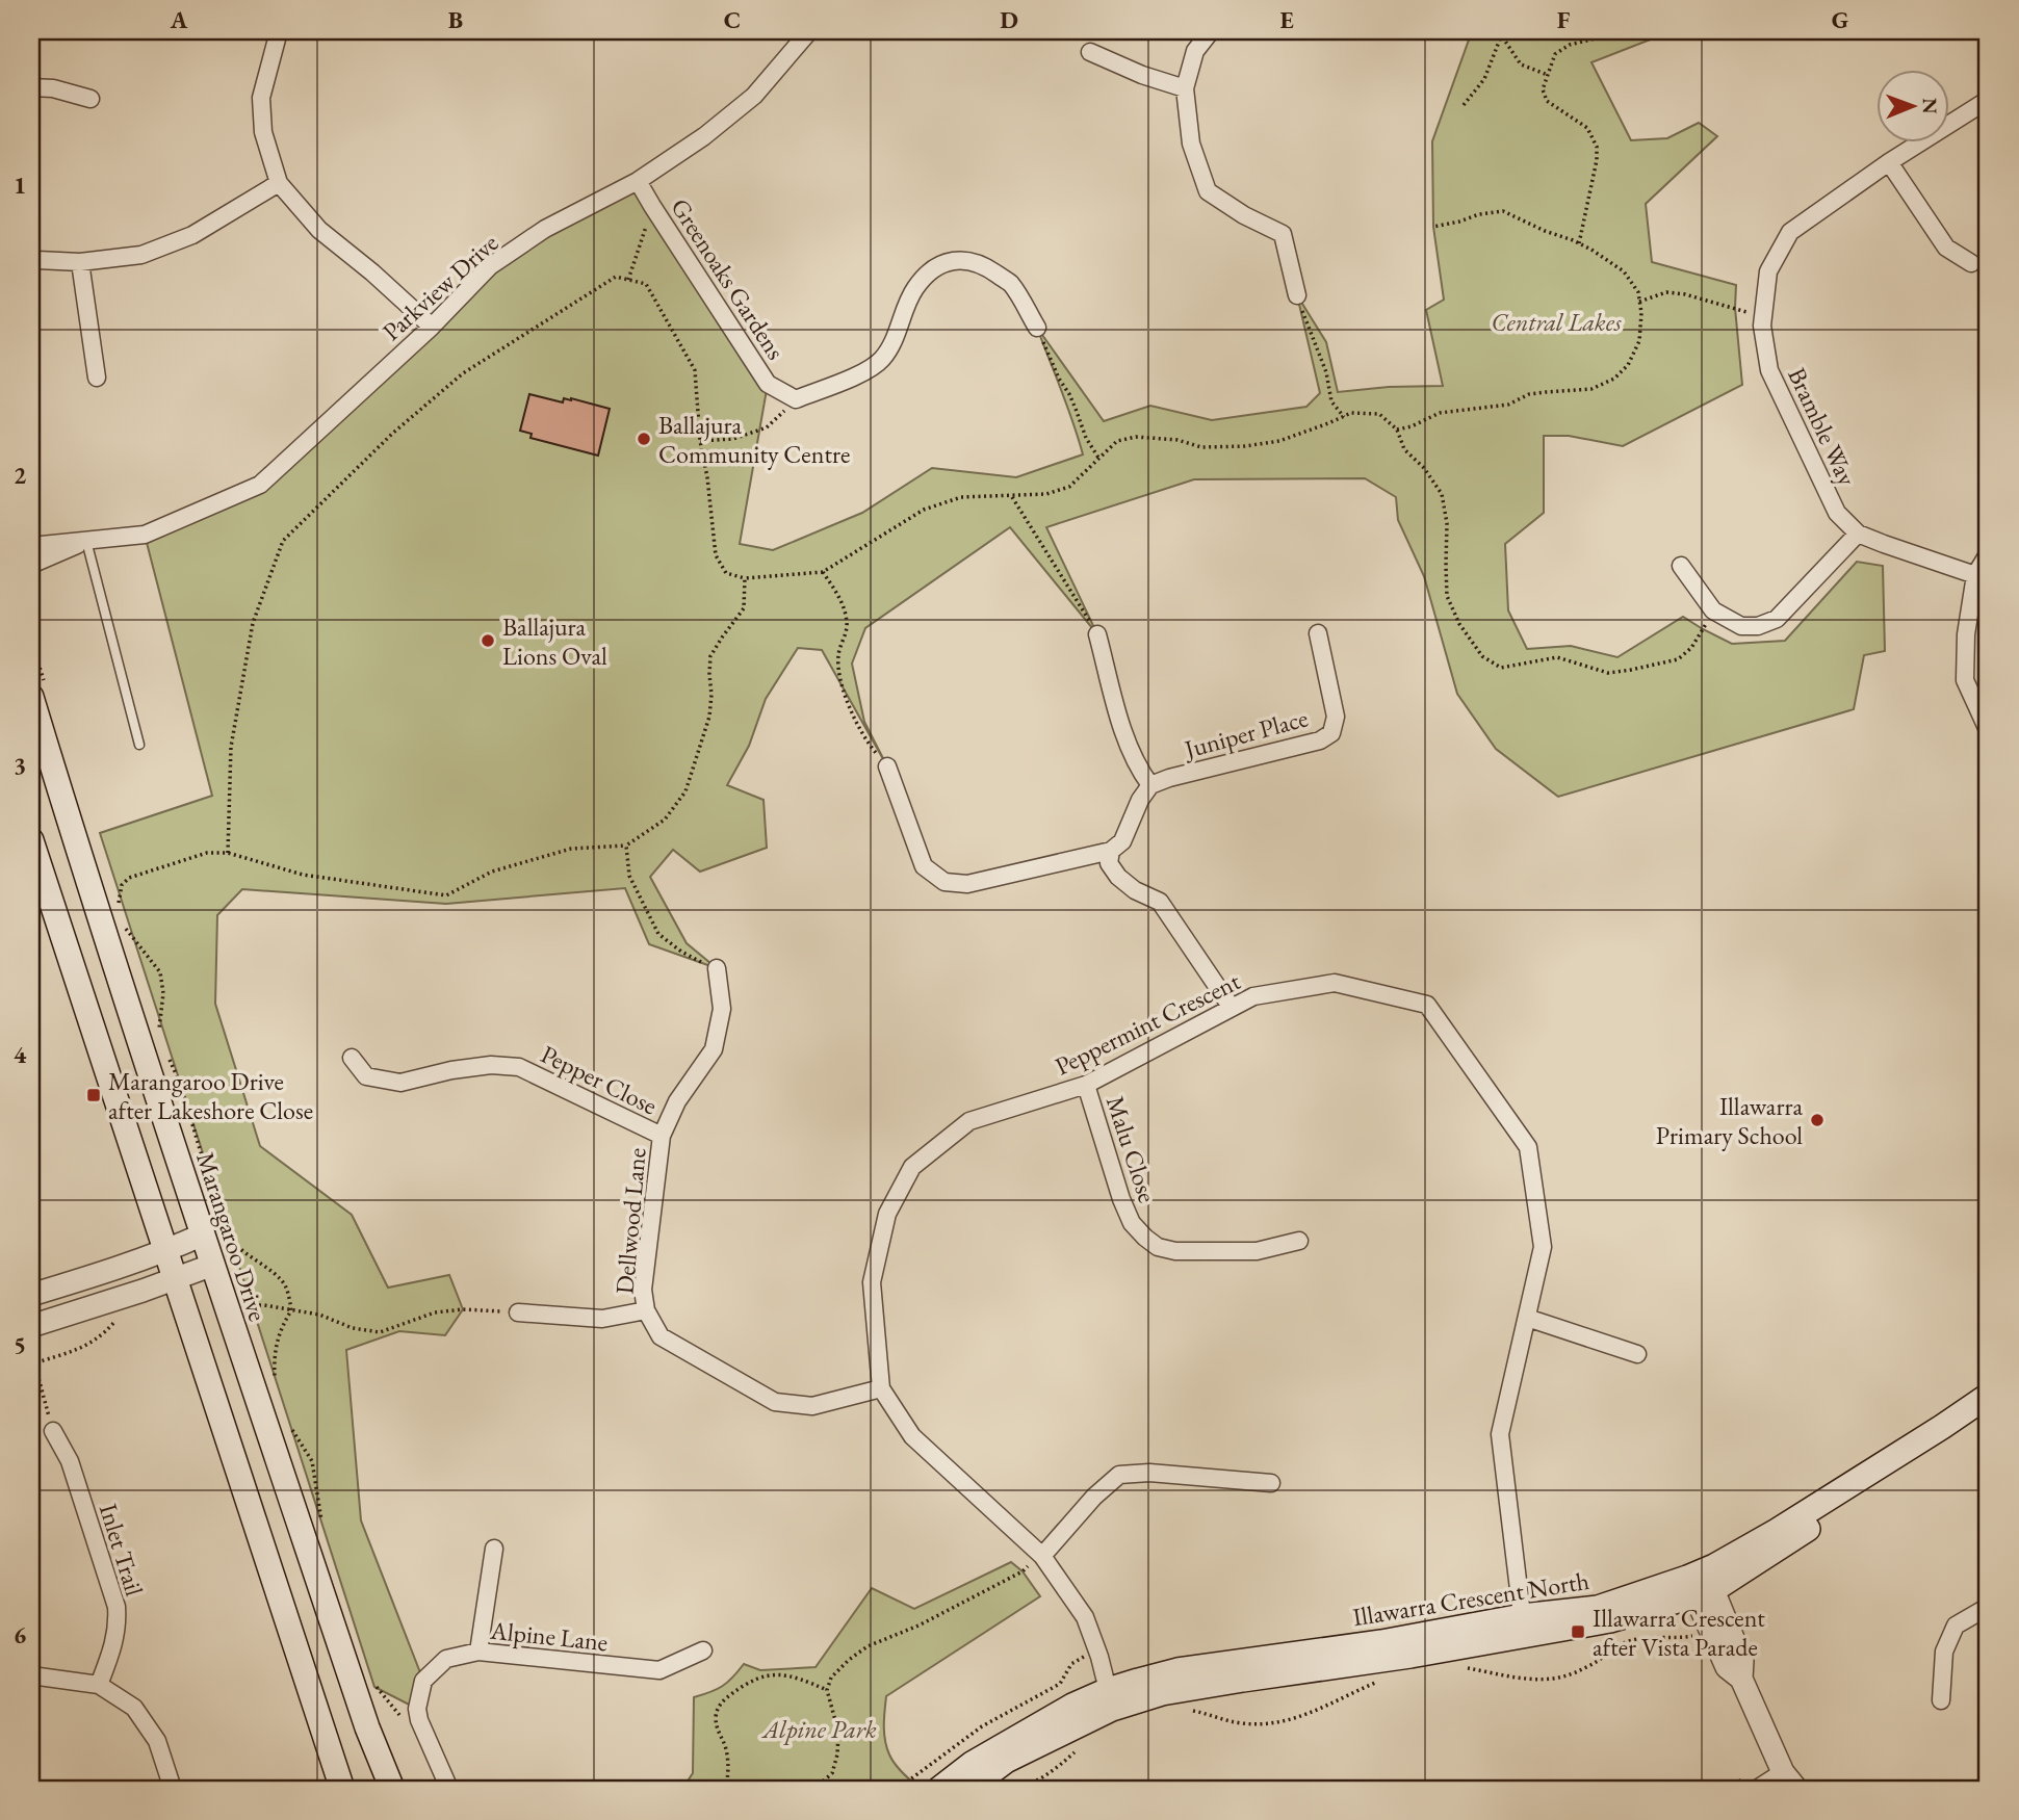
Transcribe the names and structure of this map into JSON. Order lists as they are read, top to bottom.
{
  "streets": {
    "main road": ["Marangaroo Drive", "Illawarra Crescent North"],
    "street": [
      "Greenoaks Gardens",
      "Parkview Drive",
      "Bramble Way",
      "Juniper Place",
      "Peppermint Crescent",
      "Pepper Close",
      "Malu Close",
      "Dellwood Lane",
      "Inlet Trail",
      "Alpine Lane"
    ]
  },
  "crossings": [
    ["Greenoaks Gardens", "Parkview Drive"],
    ["Peppermint Crescent", "Malu Close"],
    ["Peppermint Crescent", "Dellwood Lane"],
    ["Peppermint Crescent", "Illawarra Crescent North"],
    ["Pepper Close", "Dellwood Lane"]
  ],
  "parks": ["Central Lakes", "Alpine Park"],
  "places": {
    "other": ["Ballajura Community Centre", "Ballajura Lions Oval", "Illawarra Primary School"],
    "transit": ["Marangaroo Drive after Lakeshore Close", "Illawarra Crescent after Vista Parade"]
  },
  "north": "right",
  "grid": {
    "columns": [
      "A",
      "B",
      "C",
      "D",
      "E",
      "F",
      "G"
    ],
    "rows": [
      "1",
      "2",
      "3",
      "4",
      "5",
      "6"
    ]
  }
}
